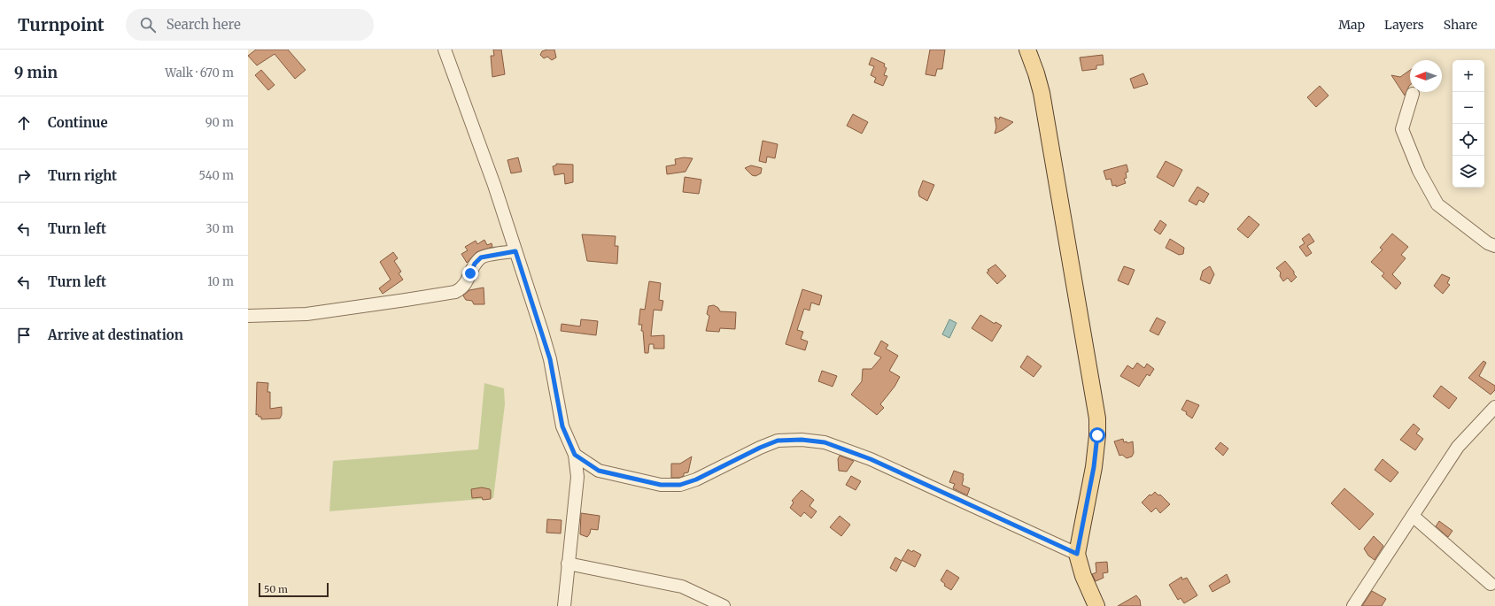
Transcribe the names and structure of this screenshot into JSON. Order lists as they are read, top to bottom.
{
  "scale_bar": "50 m",
  "north": "left",
  "page": {
    "header": "Turnpoint",
    "search": "Search here",
    "nav": ["Map", "Layers", "Share"],
    "heading": ["9 min", "Walk · 670 m"],
    "map_buttons": ["+", "−"],
    "list": [
      ["Continue", "90 m"],
      ["Turn right", "540 m"],
      ["Turn left", "30 m"],
      ["Turn left", "10 m"],
      "Arrive at destination"
    ],
    "scale": "50 m"
  }
}
